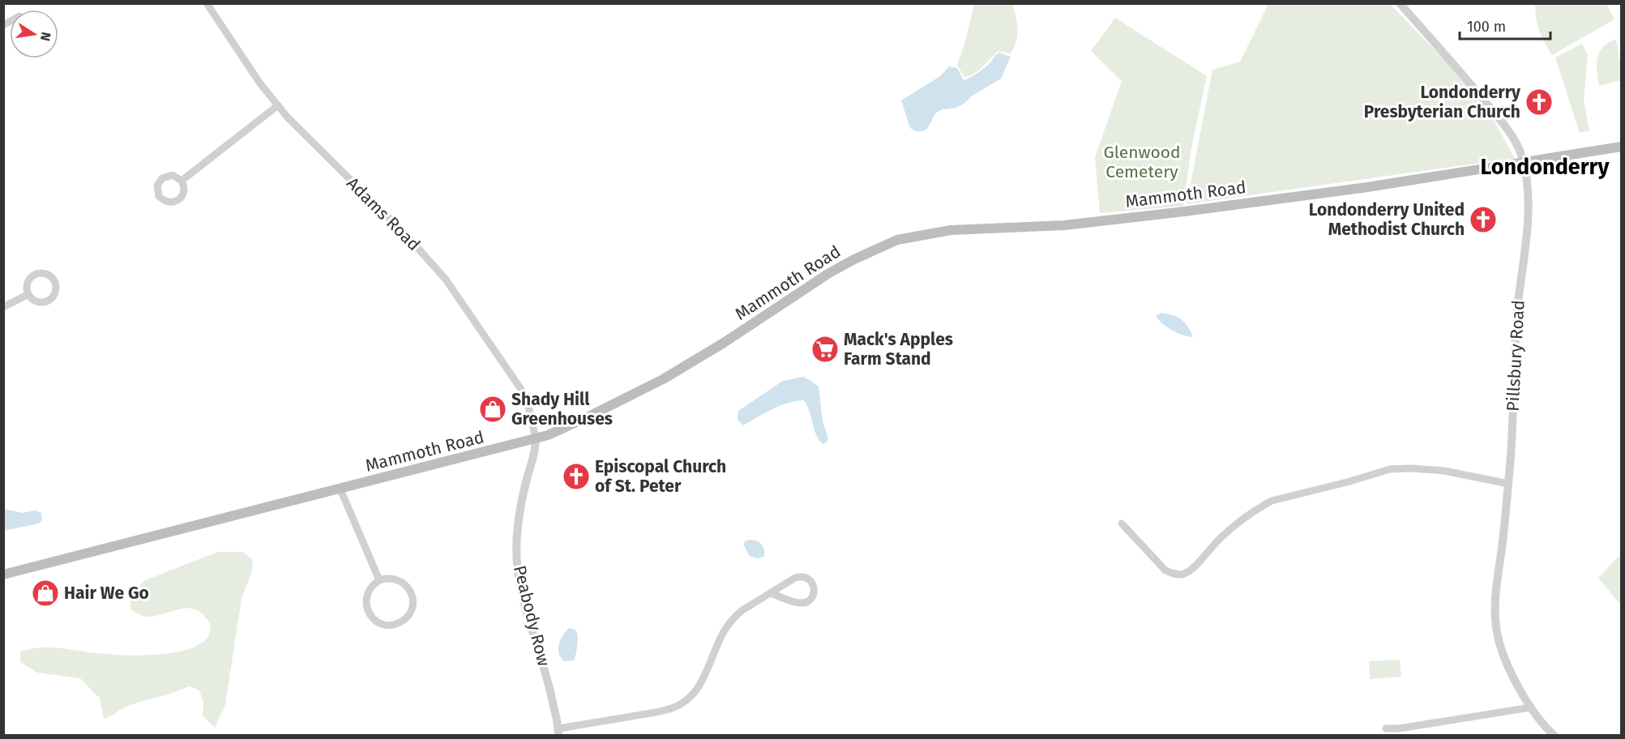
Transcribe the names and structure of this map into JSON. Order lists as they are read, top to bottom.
{
  "streets": {
    "main road": ["Mammoth Road"],
    "street": ["Adams Road", "Pillsbury Road", "Peabody Row"]
  },
  "crossings": [
    ["Mammoth Road", "Adams Road"],
    ["Mammoth Road", "Pillsbury Road"],
    ["Mammoth Road", "Peabody Row"],
    ["Adams Road", "Peabody Row"]
  ],
  "districts": ["Londonderry"],
  "parks": ["Glenwood Cemetery"],
  "places": {
    "church": ["Londonderry Presbyterian Church", "Londonderry United Methodist Church", "Episcopal Church of St. Peter"],
    "supermarket": ["Mack's Apples Farm Stand"],
    "shop": ["Shady Hill Greenhouses", "Hair We Go"]
  },
  "scale_bar": "100 m",
  "north": "right"
}
